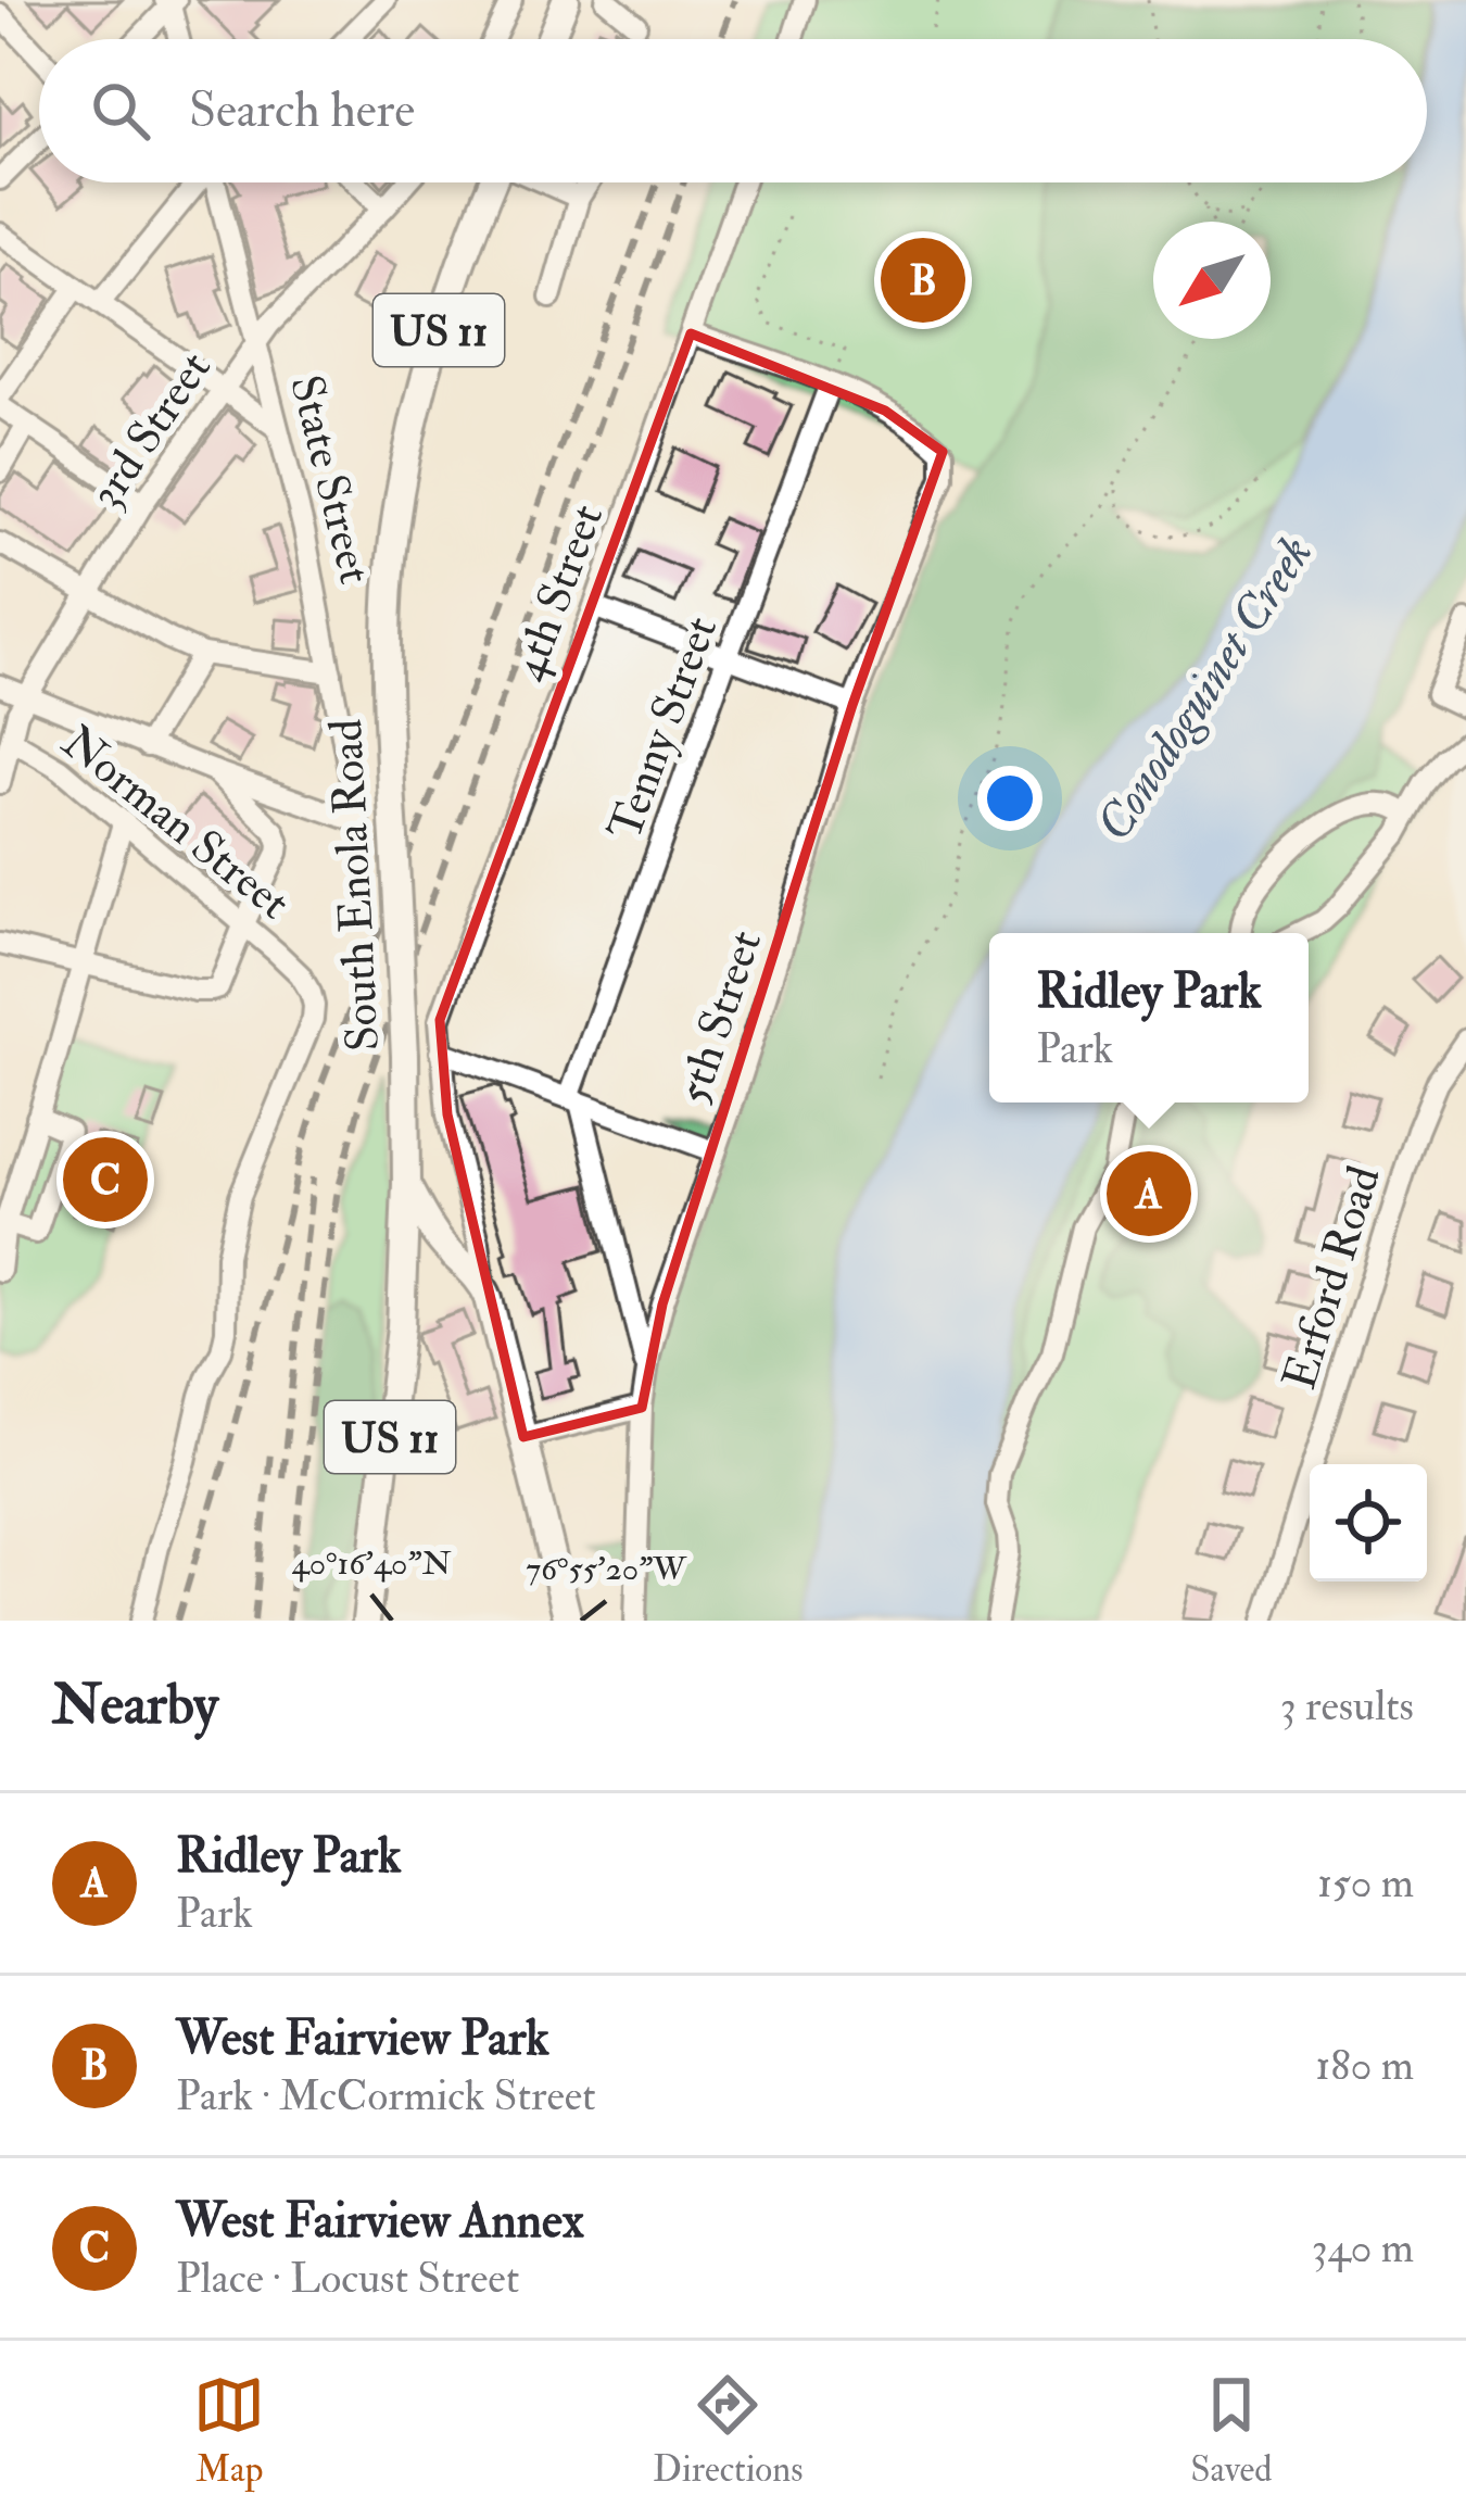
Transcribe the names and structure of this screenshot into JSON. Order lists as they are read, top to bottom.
{
  "streets": {
    "main road": ["US 11", "South Enola Road"],
    "street": [
      "3rd Street",
      "State Street",
      "4th Street",
      "Tenny Street",
      "Norman Street",
      "5th Street",
      "Erford Road"
    ]
  },
  "crossings": [
    ["3rd Street", "State Street"],
    ["3rd Street", "Norman Street"],
    ["Tenny Street", "5th Street"]
  ],
  "water": ["Conodoguinet Creek"],
  "north": "bottom left",
  "page": {
    "search": "Search here",
    "pins": ["B", "C", "A"],
    "popup": ["Ridley Park", "Park"],
    "heading": ["Nearby", "3 results"],
    "list": [
      {
        "mark": "A",
        "name": "Ridley Park",
        "note": "Park",
        "value": "150 m"
      },
      {
        "mark": "B",
        "name": "West Fairview Park",
        "note": "Park · McCormick Street",
        "value": "180 m"
      },
      {
        "mark": "C",
        "name": "West Fairview Annex",
        "note": "Place · Locust Street",
        "value": "340 m"
      }
    ],
    "nav": ["Map", "Directions", "Saved"]
  },
  "coordinates": ["40°16'40\"N", "76°55'20\"W"]
}
